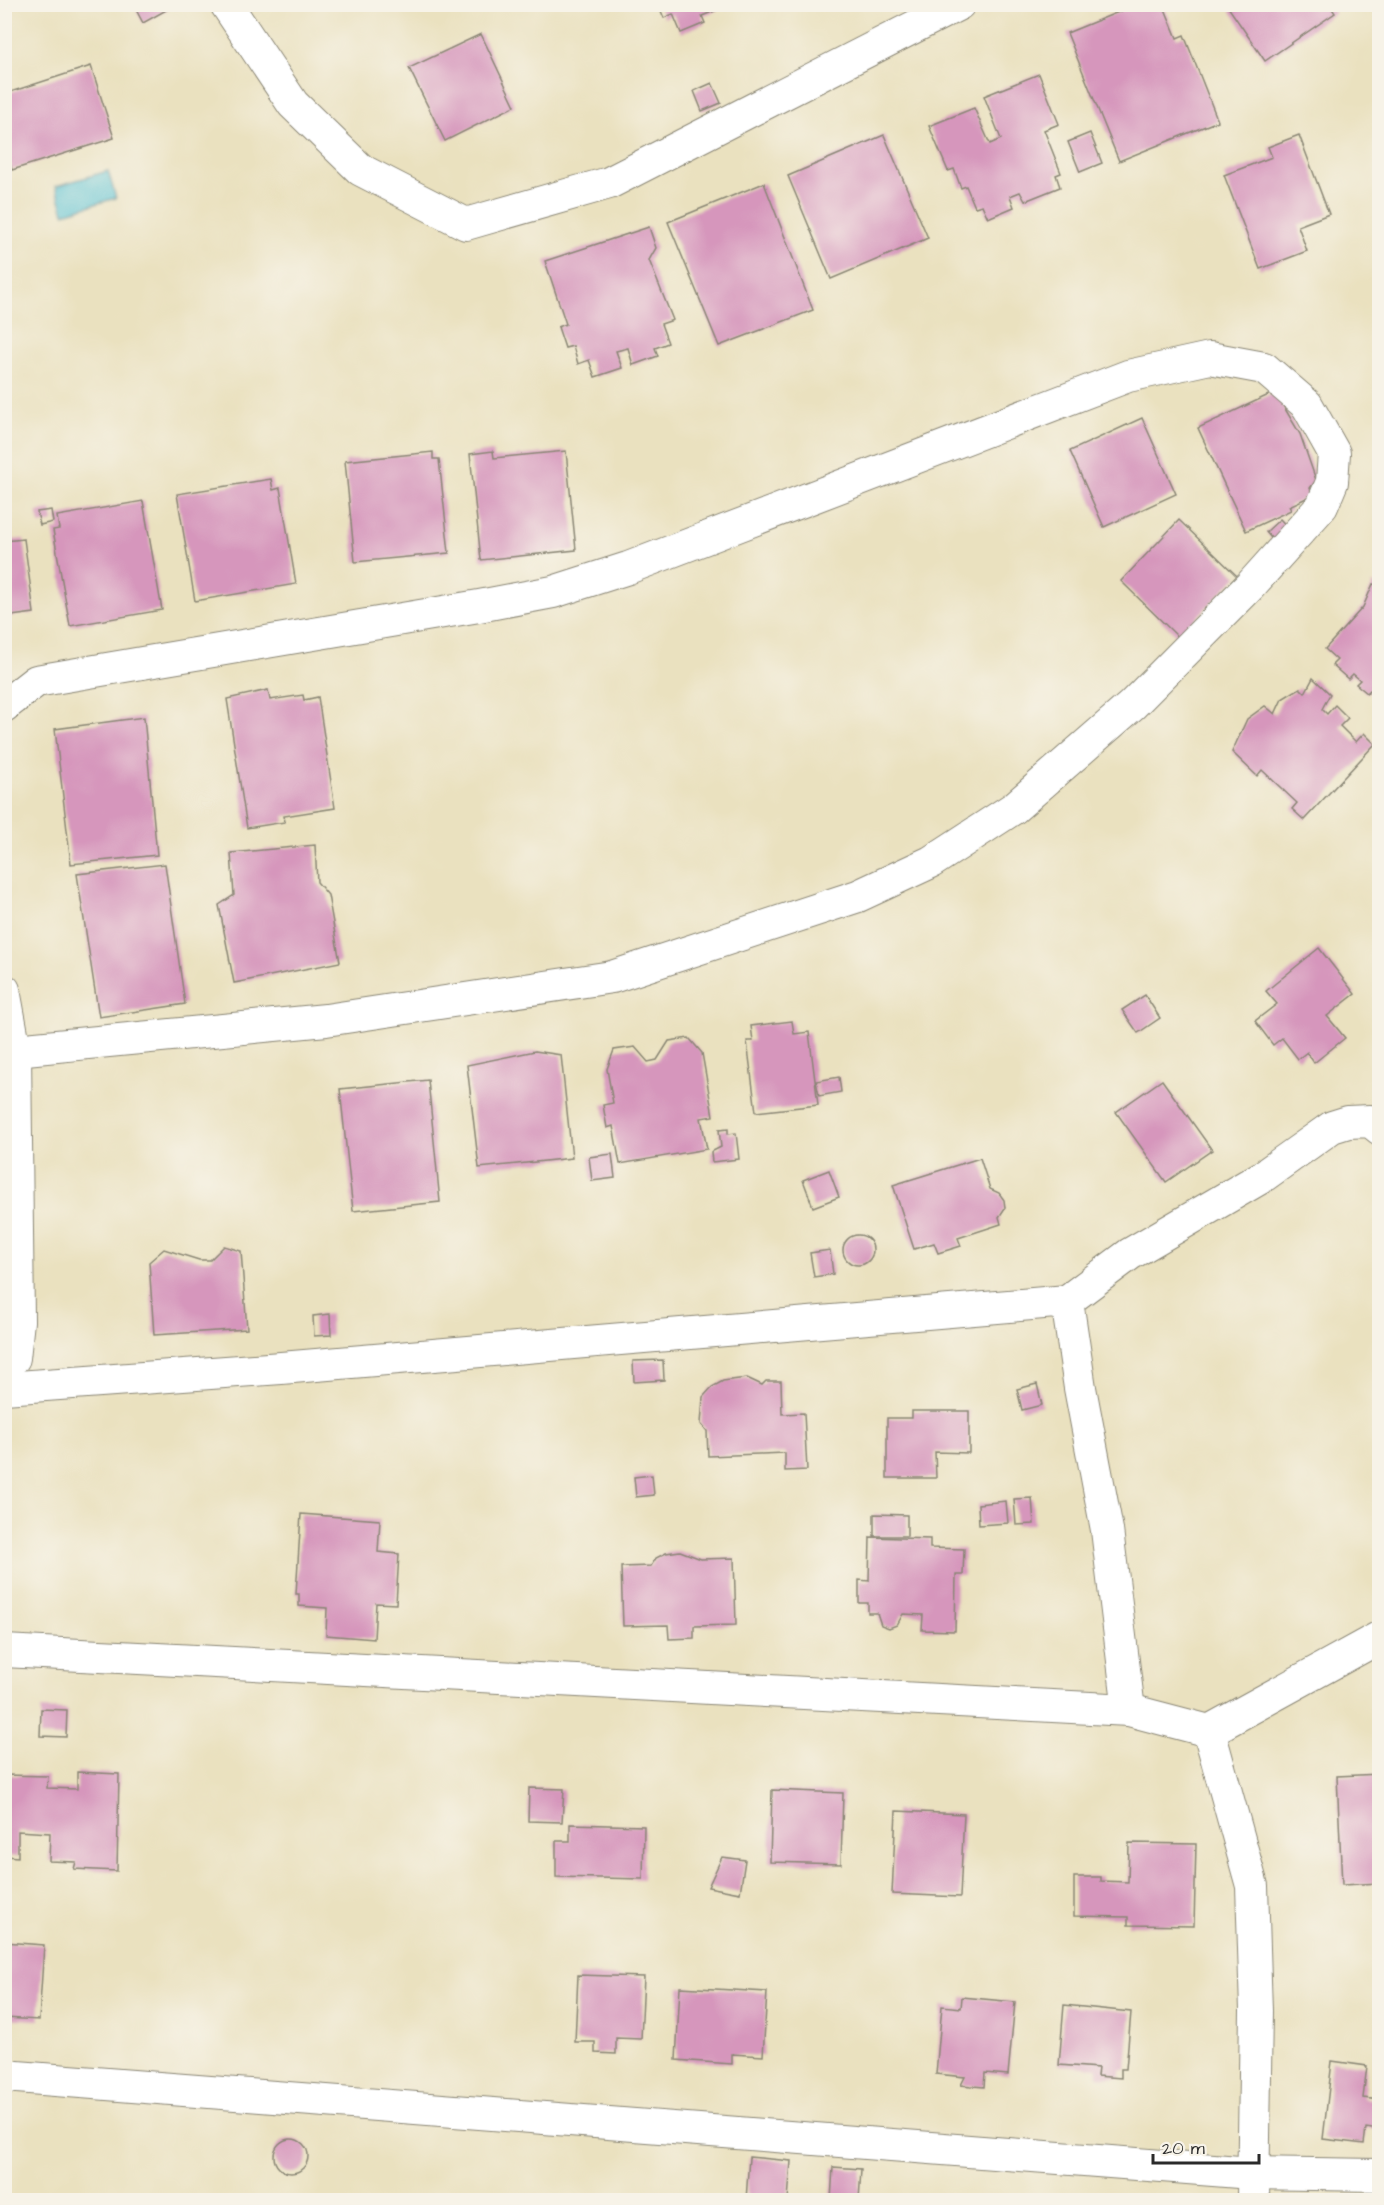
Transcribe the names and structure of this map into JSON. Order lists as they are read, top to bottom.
{
  "scale_bar": "20 m"
}
